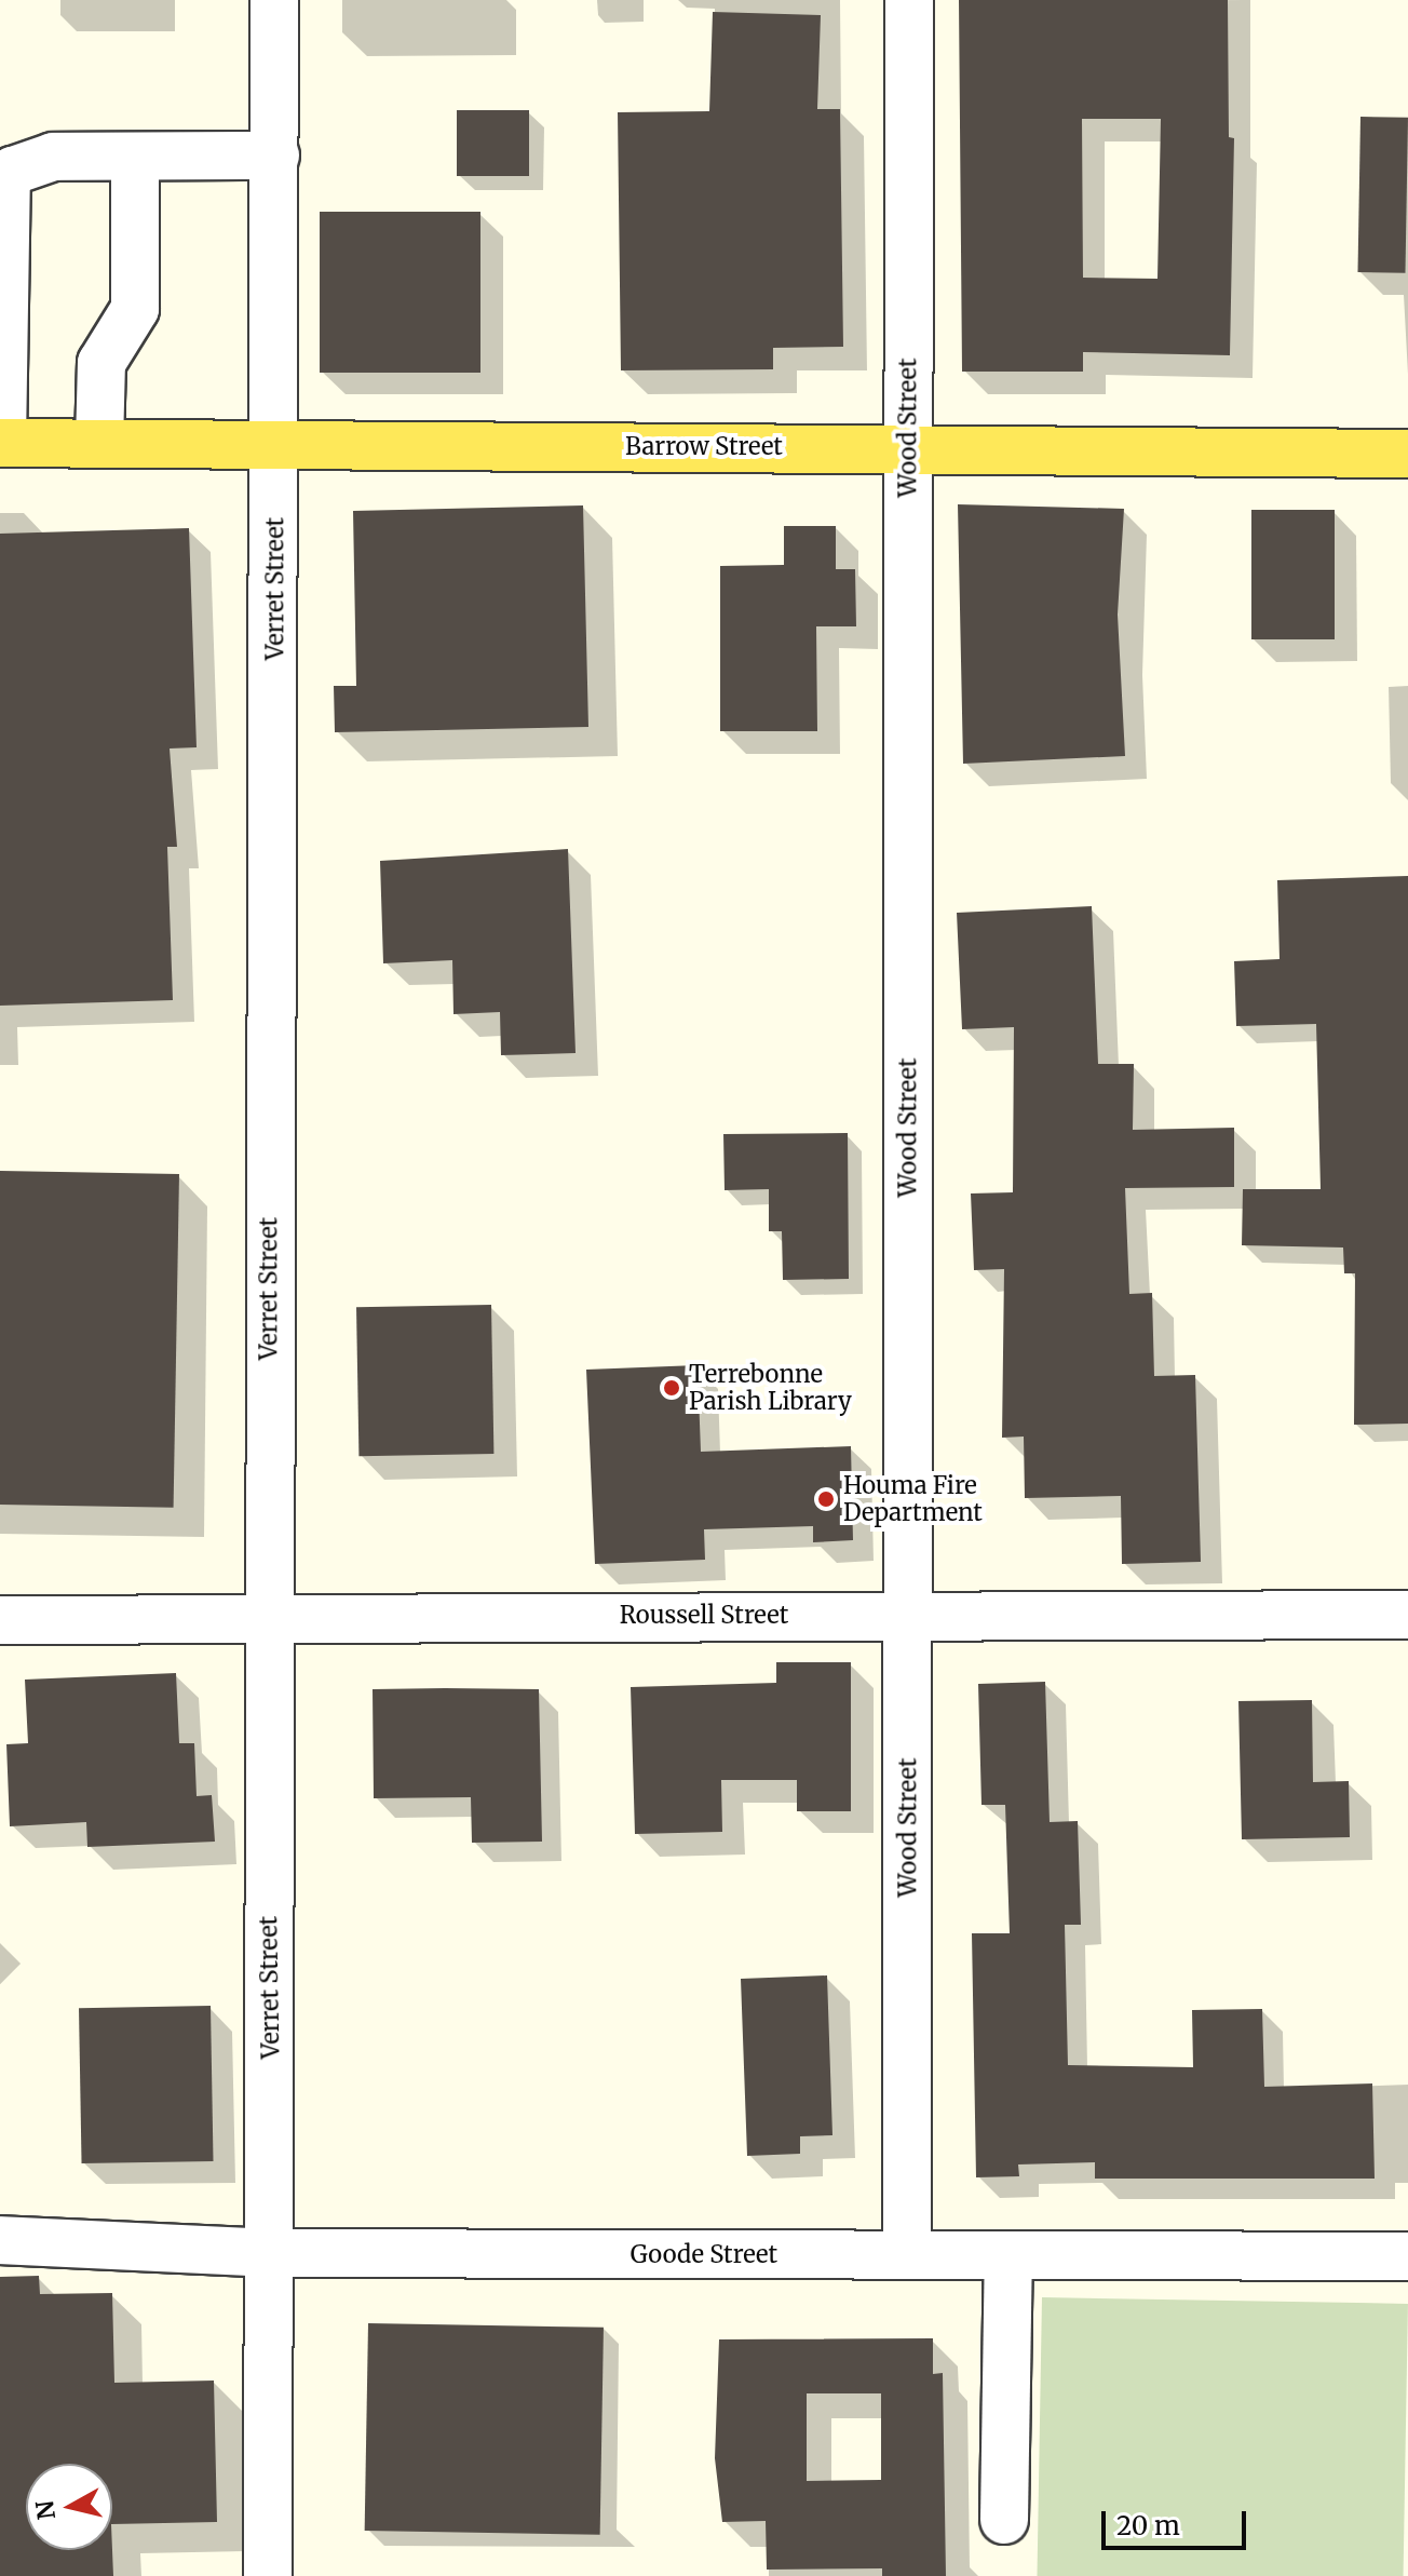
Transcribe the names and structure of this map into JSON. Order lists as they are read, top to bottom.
{
  "streets": {
    "main road": ["Barrow Street"],
    "street": [
      "Wood Street",
      "Verret Street",
      "Roussell Street",
      "Goode Street"
    ]
  },
  "crossings": [
    ["Wood Street", "Barrow Street"],
    ["Wood Street", "Roussell Street"],
    ["Wood Street", "Goode Street"],
    ["Barrow Street", "Verret Street"],
    ["Verret Street", "Roussell Street"],
    ["Verret Street", "Goode Street"]
  ],
  "places": ["Terrebonne Parish Library", "Houma Fire Department"],
  "scale_bar": "20 m",
  "north": "left"
}
